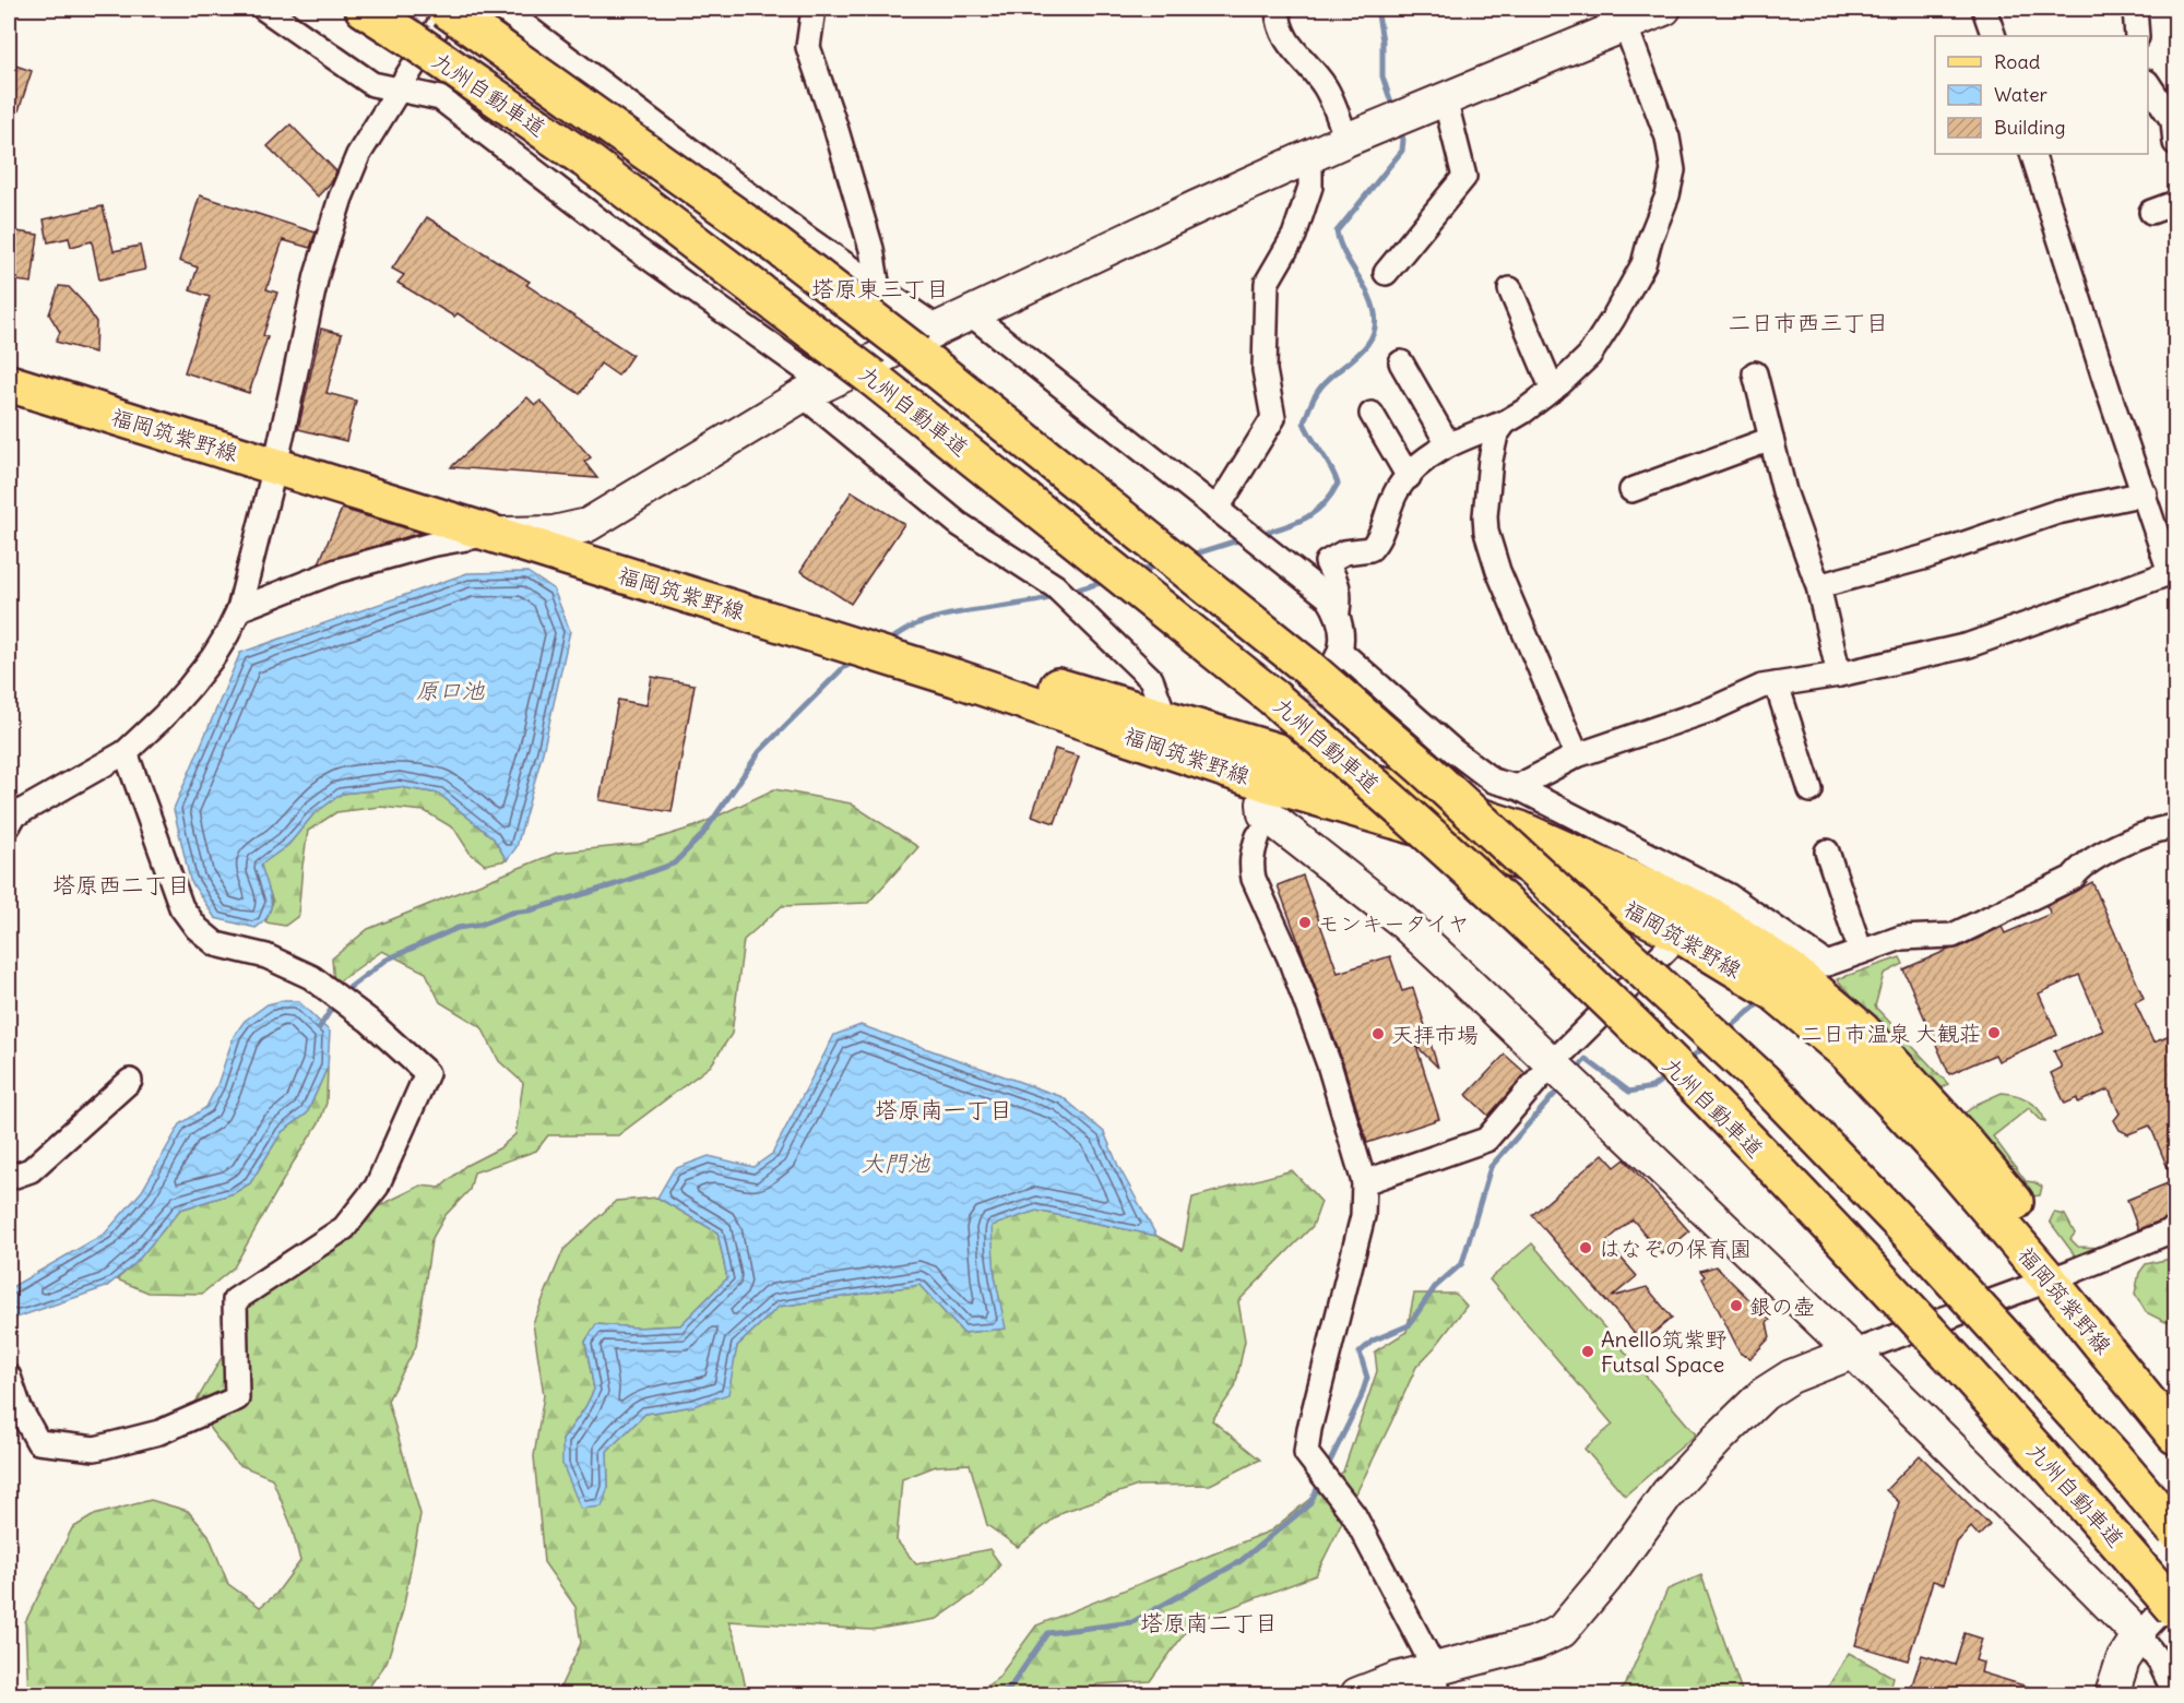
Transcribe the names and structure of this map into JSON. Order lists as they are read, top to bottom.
{
  "streets": {
    "main road": ["九州自動車道", "福岡筑紫野線"]
  },
  "districts": [
    "塔原東三丁目",
    "二日市西三丁目",
    "塔原西二丁目",
    "塔原南一丁目",
    "塔原南二丁目"
  ],
  "water": ["原口池", "大門池"],
  "places": [
    "モンキータイヤ",
    "二日市温泉 大観荘",
    "天拝市場",
    "はなぞの保育園",
    "銀の壺",
    "Anello筑紫野 Futsal Space"
  ],
  "legend": ["Road", "Water", "Building"]
}
